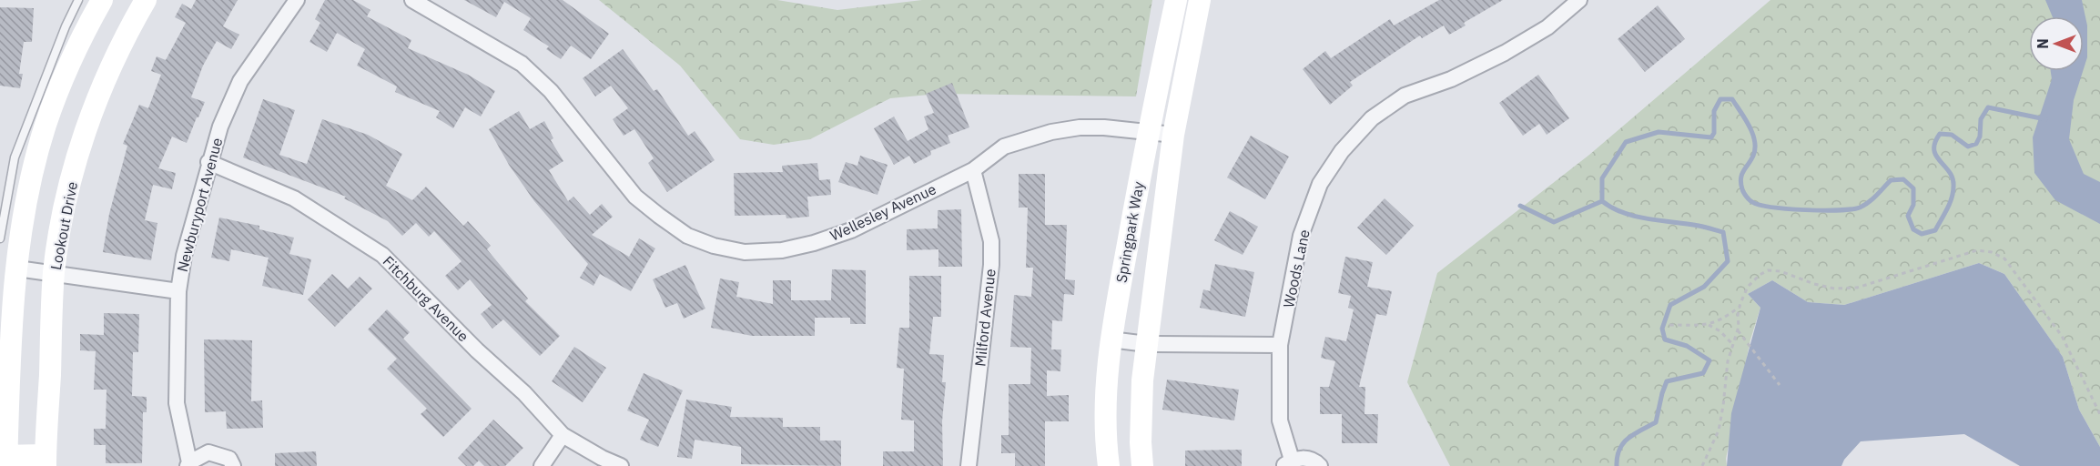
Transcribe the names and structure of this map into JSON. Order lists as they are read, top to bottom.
{
  "streets": {
    "street": [
      "Newburyport Avenue",
      "Wellesley Avenue",
      "Lookout Drive",
      "Springpark Way",
      "Woods Lane",
      "Fitchburg Avenue",
      "Milford Avenue"
    ]
  },
  "crossings": [
    ["Newburyport Avenue", "Fitchburg Avenue"],
    ["Wellesley Avenue", "Springpark Way"],
    ["Wellesley Avenue", "Milford Avenue"]
  ],
  "north": "left"
}
